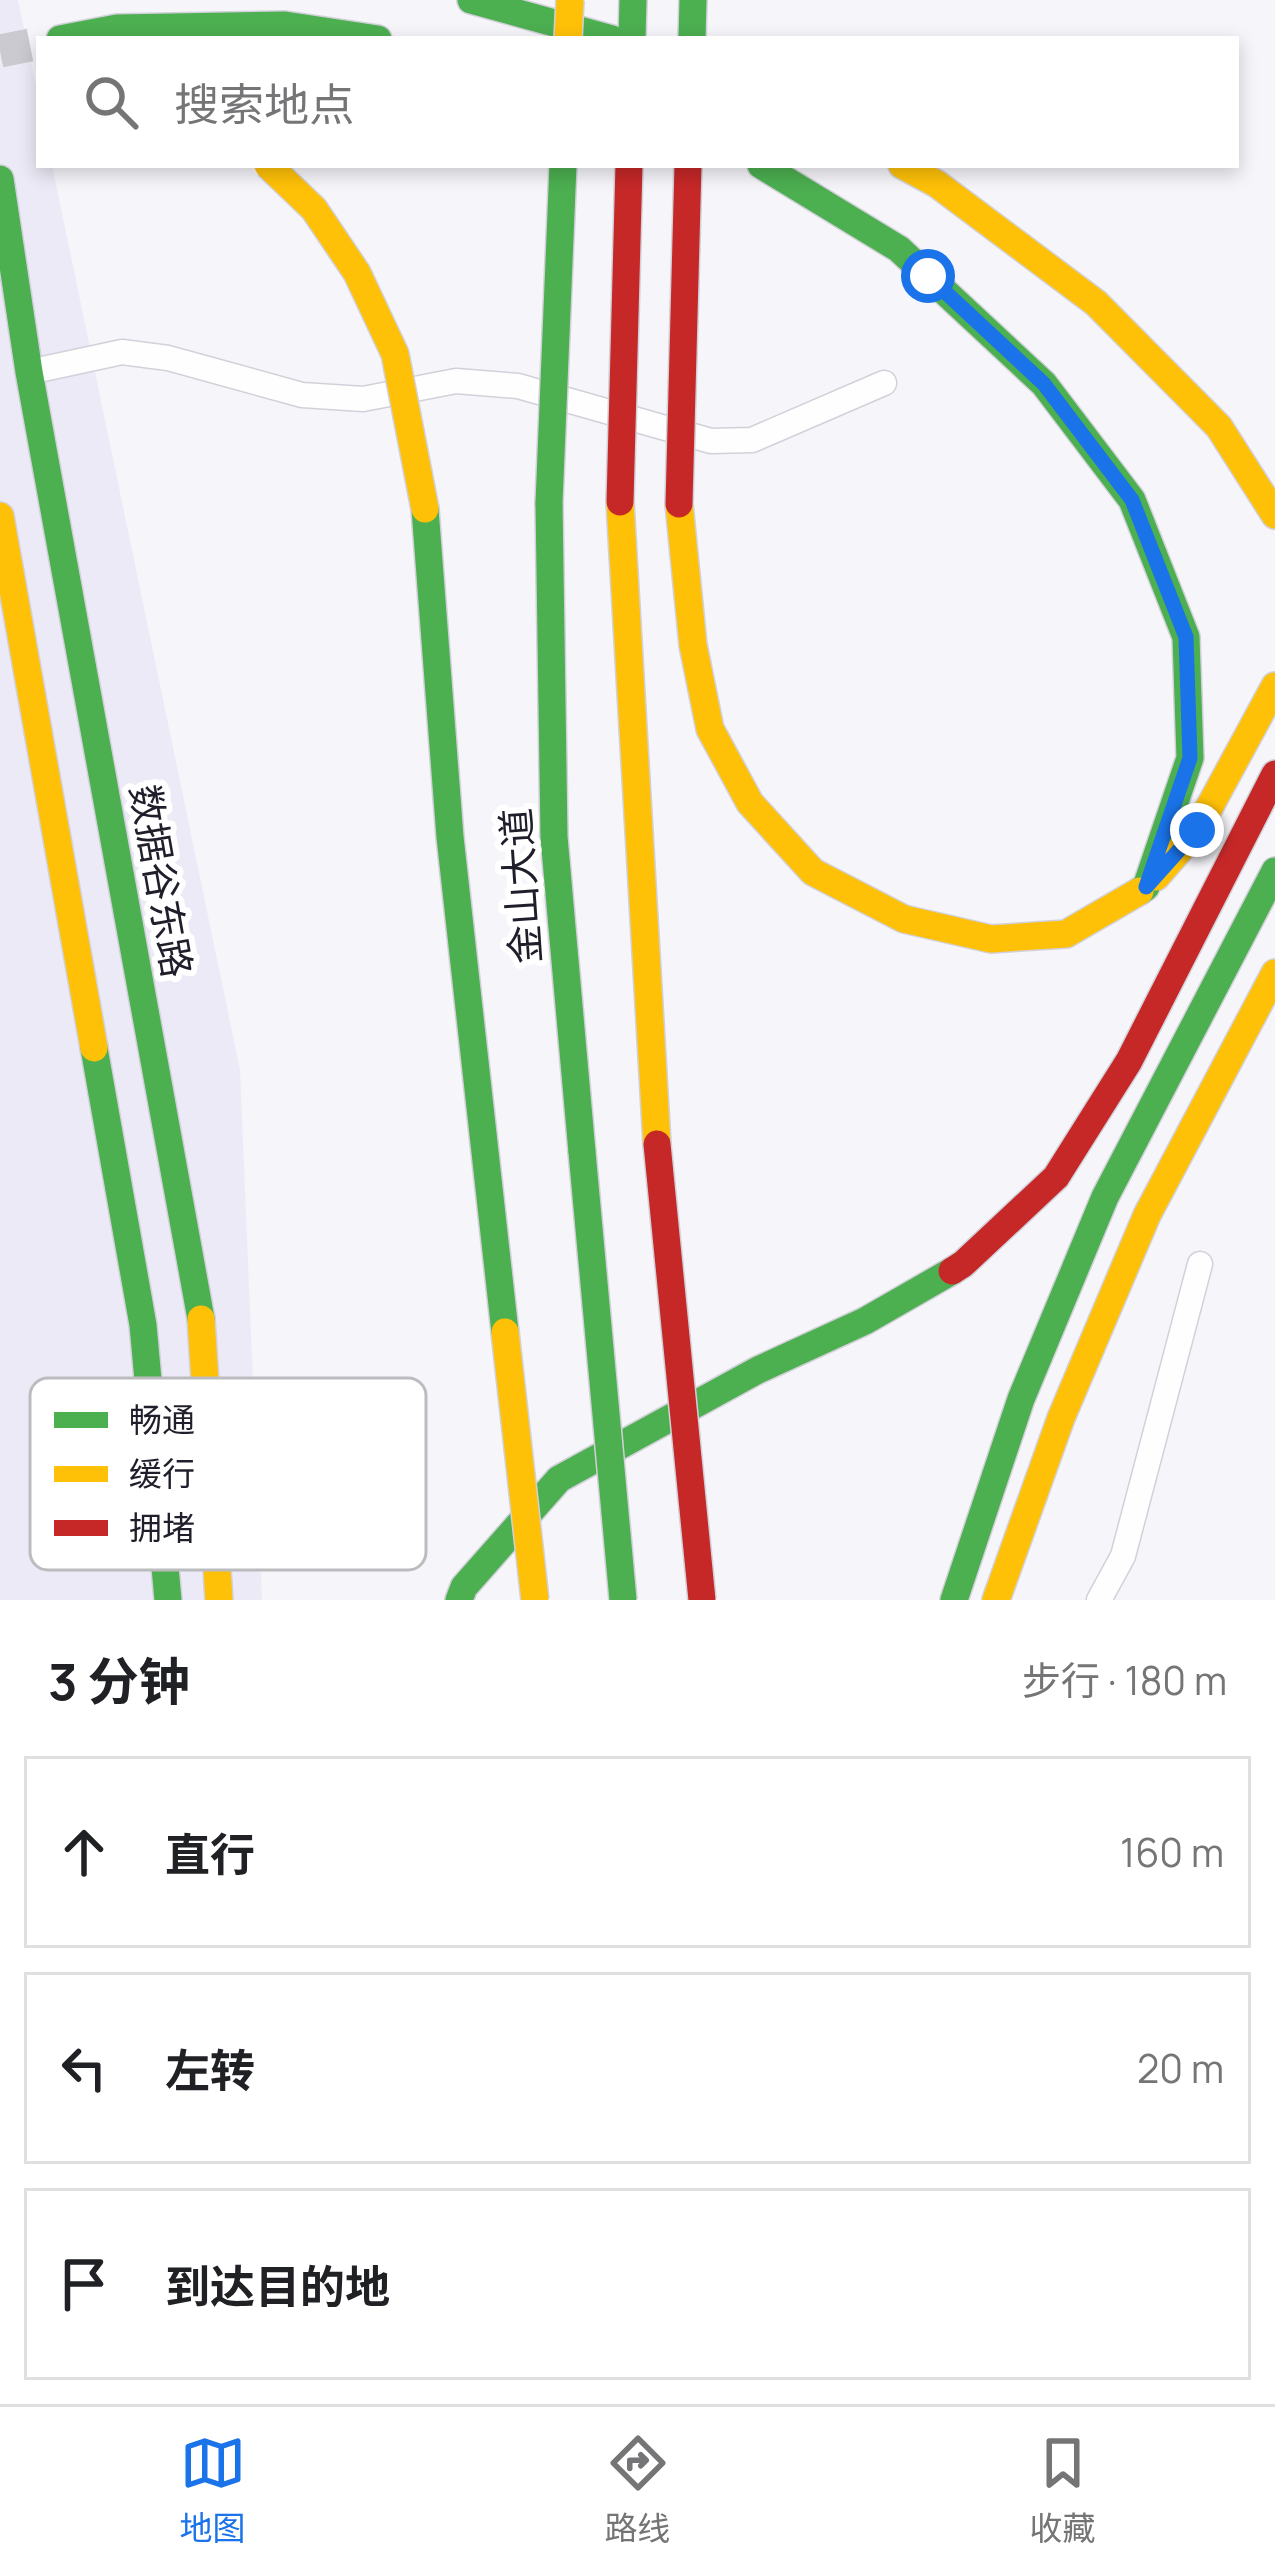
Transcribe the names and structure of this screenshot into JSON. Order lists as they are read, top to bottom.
{
  "streets": {
    "main road": ["数据谷东路", "金山大道"]
  },
  "legend": ["畅通", "缓行", "拥堵"],
  "page": {
    "search": "搜索地点",
    "heading": ["3 分钟", "步行 · 180 m"],
    "list": [
      ["直行", "160 m"],
      ["左转", "20 m"],
      "到达目的地"
    ],
    "nav": ["地图", "路线", "收藏"]
  }
}
